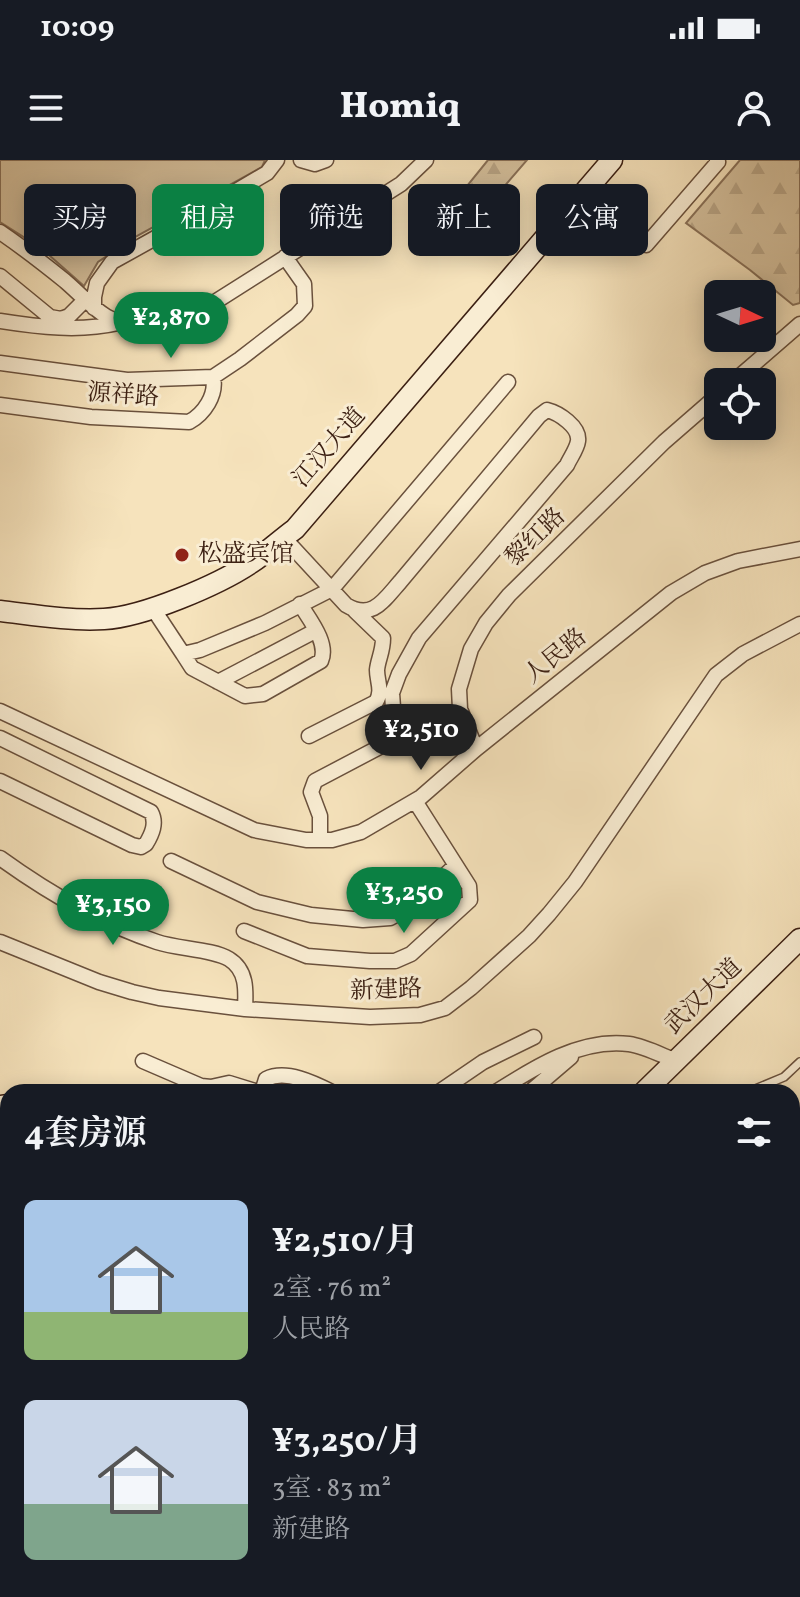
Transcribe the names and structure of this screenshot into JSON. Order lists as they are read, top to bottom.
{
  "streets": {
    "main road": ["江汉大道", "武汉大道"],
    "street": [
      "源祥路",
      "黎红路",
      "人民路",
      "新建路"
    ]
  },
  "crossings": [
    ["黎红路", "人民路"]
  ],
  "places": ["松盛宾馆"],
  "north": "right",
  "page": {
    "status": "10:09",
    "header": "Homiq",
    "chip": [
      "买房",
      "租房",
      "筛选",
      "新上",
      "公寓"
    ],
    "price": [
      "¥2,870",
      "¥2,510",
      "¥3,250",
      "¥3,150"
    ],
    "heading": "4套房源",
    "list": [
      {
        "name": "¥2,510/月",
        "note": "2室 · 76 m² · 人民路"
      },
      {
        "name": "¥3,250/月",
        "note": "3室 · 83 m² · 新建路"
      }
    ]
  }
}
